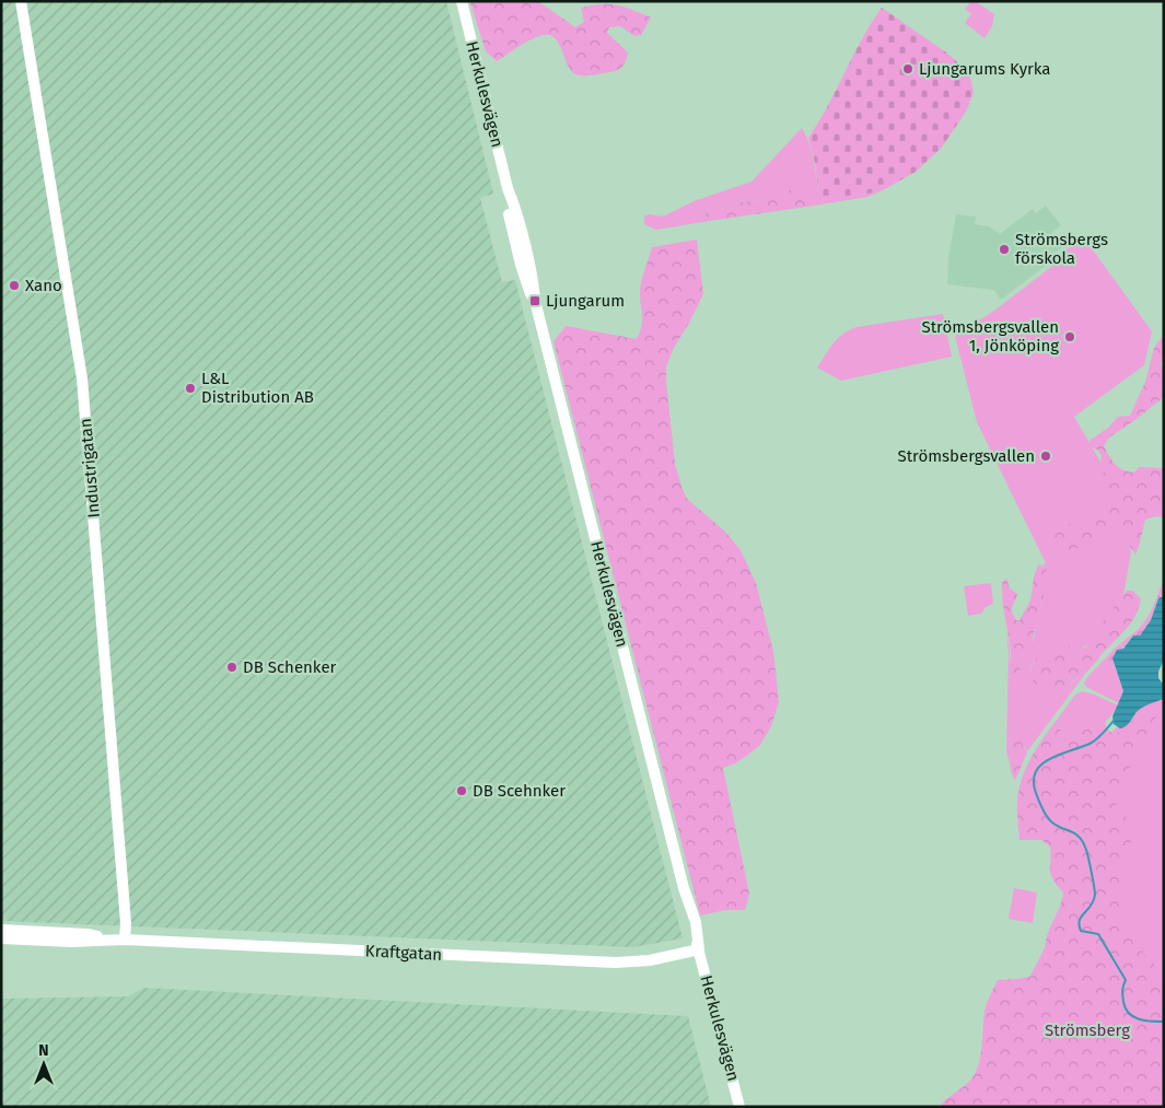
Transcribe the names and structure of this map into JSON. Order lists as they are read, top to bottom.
{
  "streets": {
    "street": ["Herkulesvägen", "Industrigatan", "Kraftgatan"]
  },
  "crossings": [
    ["Herkulesvägen", "Kraftgatan"],
    ["Industrigatan", "Kraftgatan"]
  ],
  "parks": ["Strömsberg"],
  "places": {
    "other": [
      "Ljungarums Kyrka",
      "Strömsbergs förskola",
      "Xano",
      "Strömsbergsvallen 1, Jönköping",
      "L&L Distribution AB",
      "Strömsbergsvallen",
      "DB Schenker",
      "DB Scehnker"
    ],
    "transit": ["Ljungarum"]
  },
  "north": "top"
}
